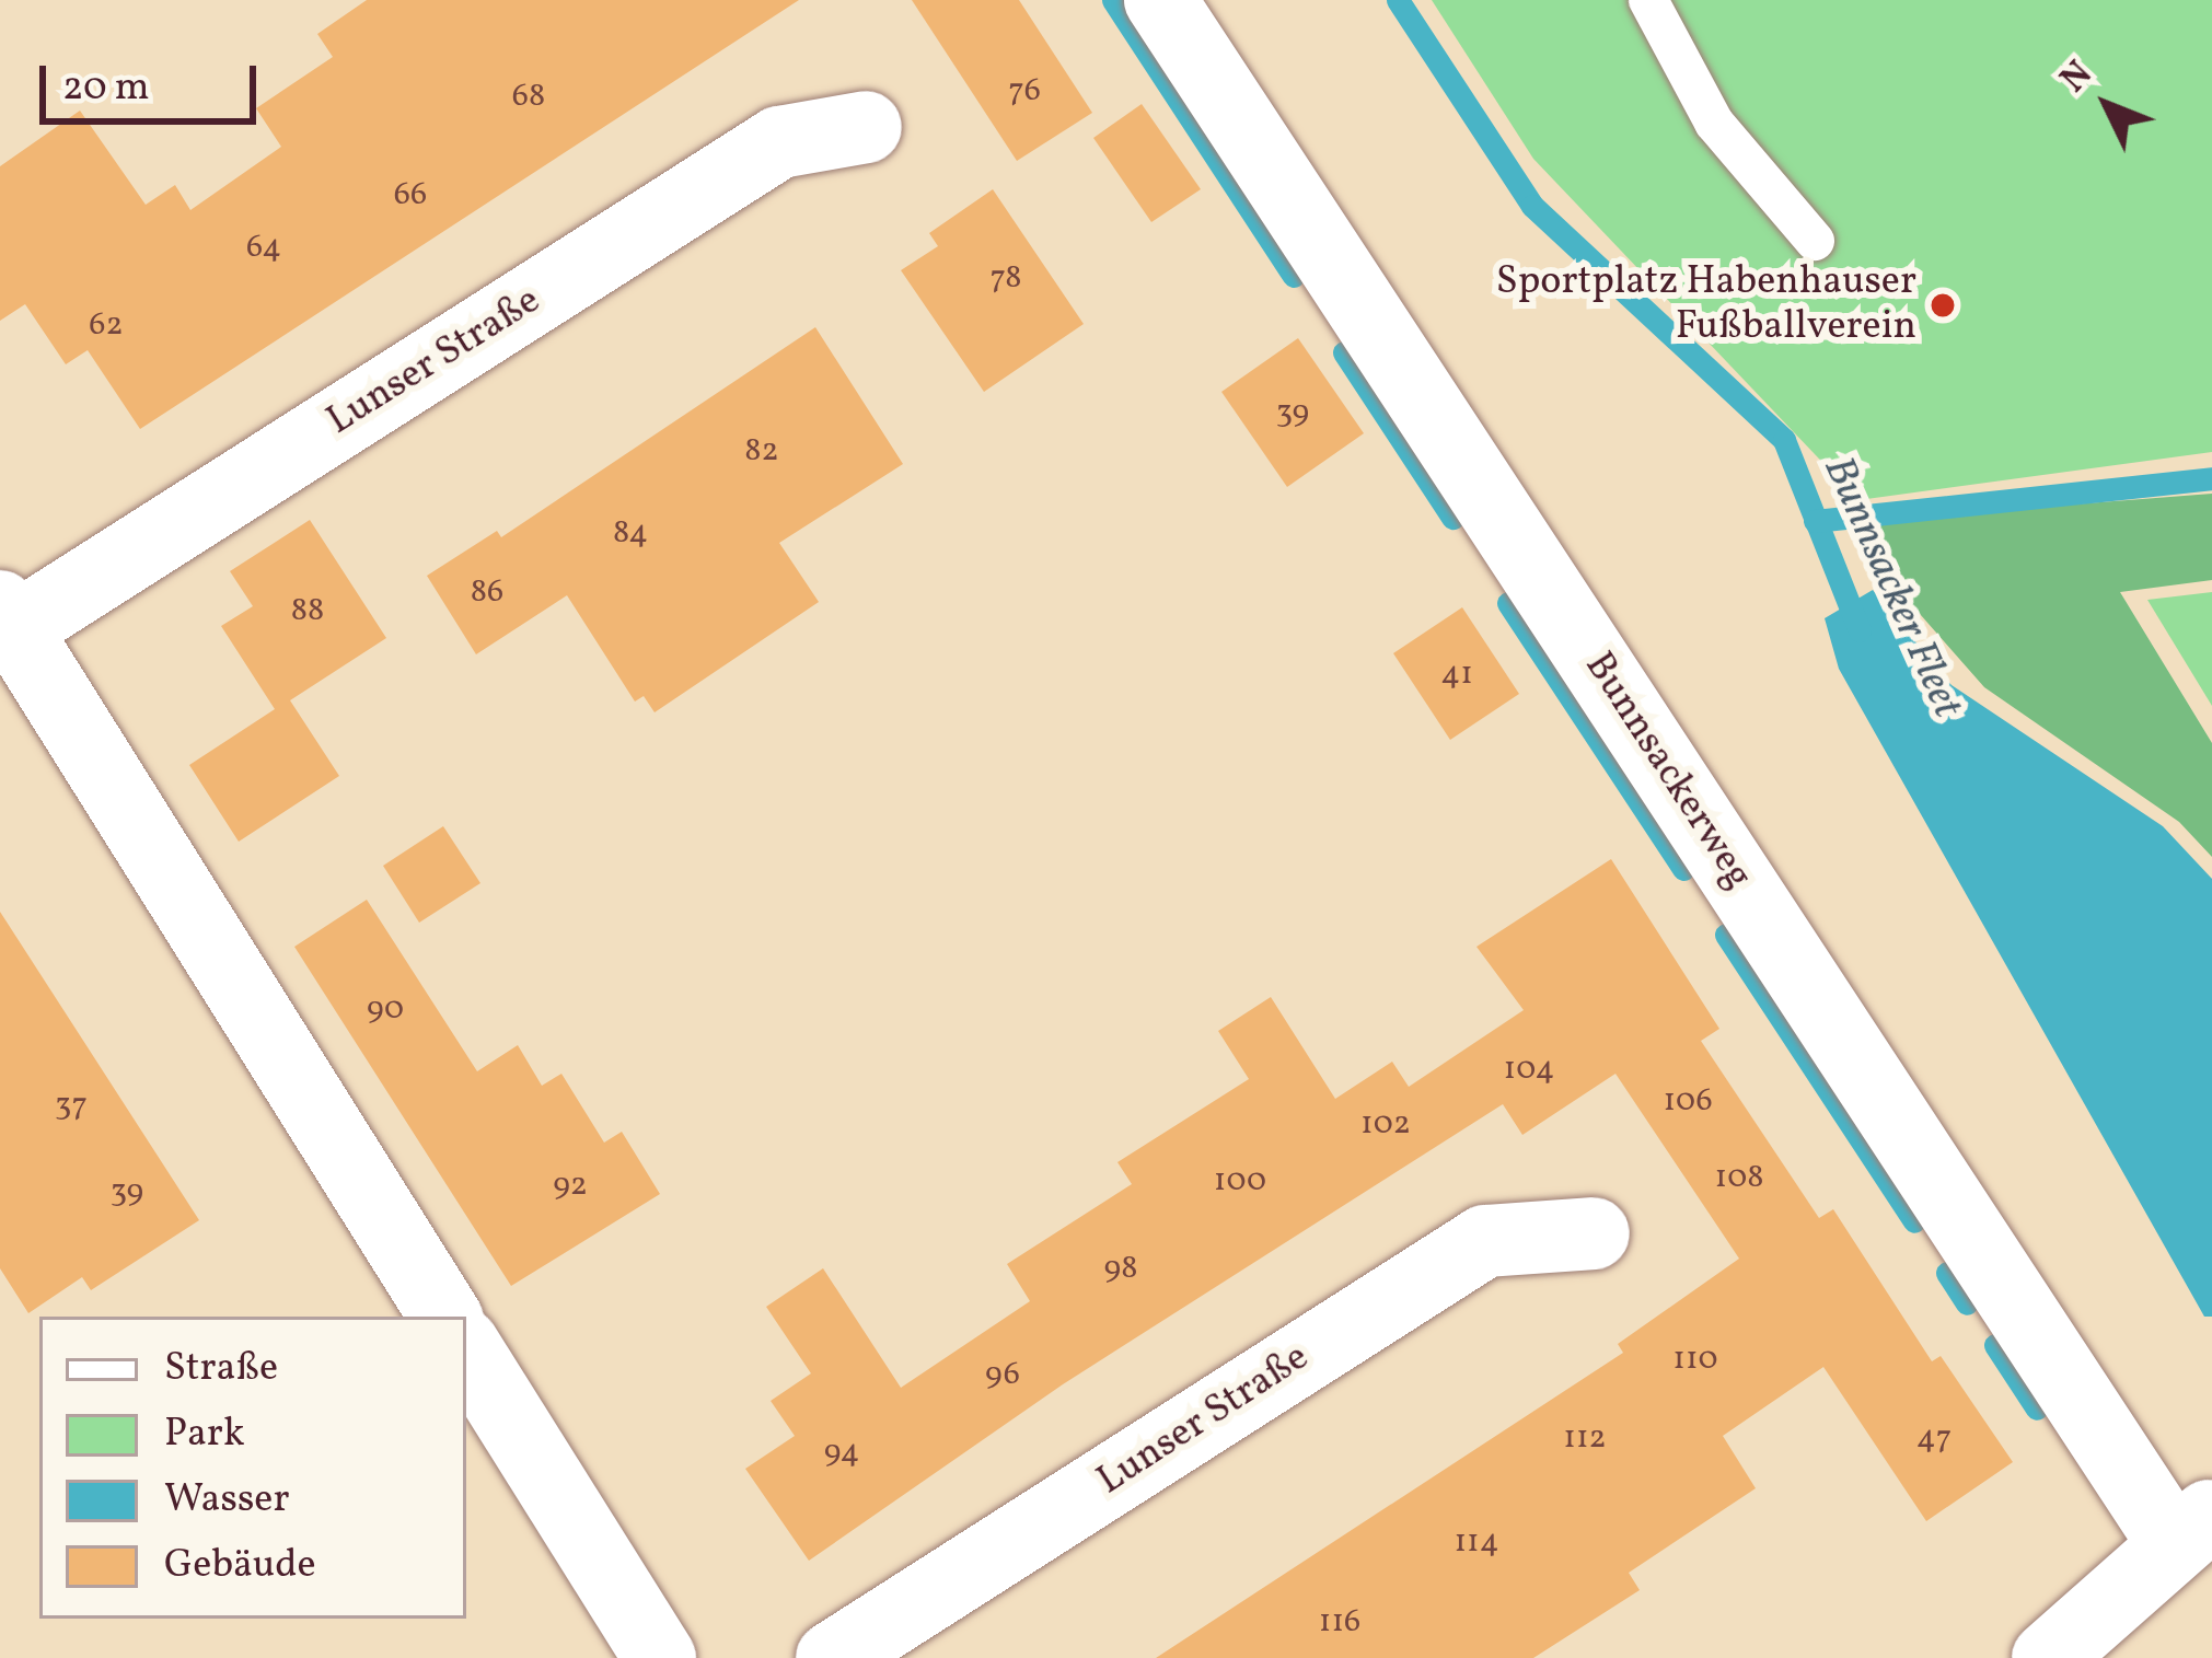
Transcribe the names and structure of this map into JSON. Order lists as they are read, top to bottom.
{
  "streets": {
    "street": ["Lunser Straße", "Bunnsackerweg"]
  },
  "water": ["Bunnsacker Fleet"],
  "places": ["Sportplatz Habenhauser Fußballverein"],
  "house_numbers": [
    "76",
    "68",
    "66",
    "64",
    "78",
    "62",
    "39",
    "82",
    "84",
    "86",
    "88",
    "41",
    "90",
    "104",
    "106",
    "37",
    "102",
    "108",
    "100",
    "92",
    "39",
    "98",
    "110",
    "96",
    "112",
    "47",
    "94",
    "114",
    "116"
  ],
  "legend": [
    "Straße",
    "Park",
    "Wasser",
    "Gebäude"
  ],
  "scale_bar": "20 m",
  "north": "top left"
}
